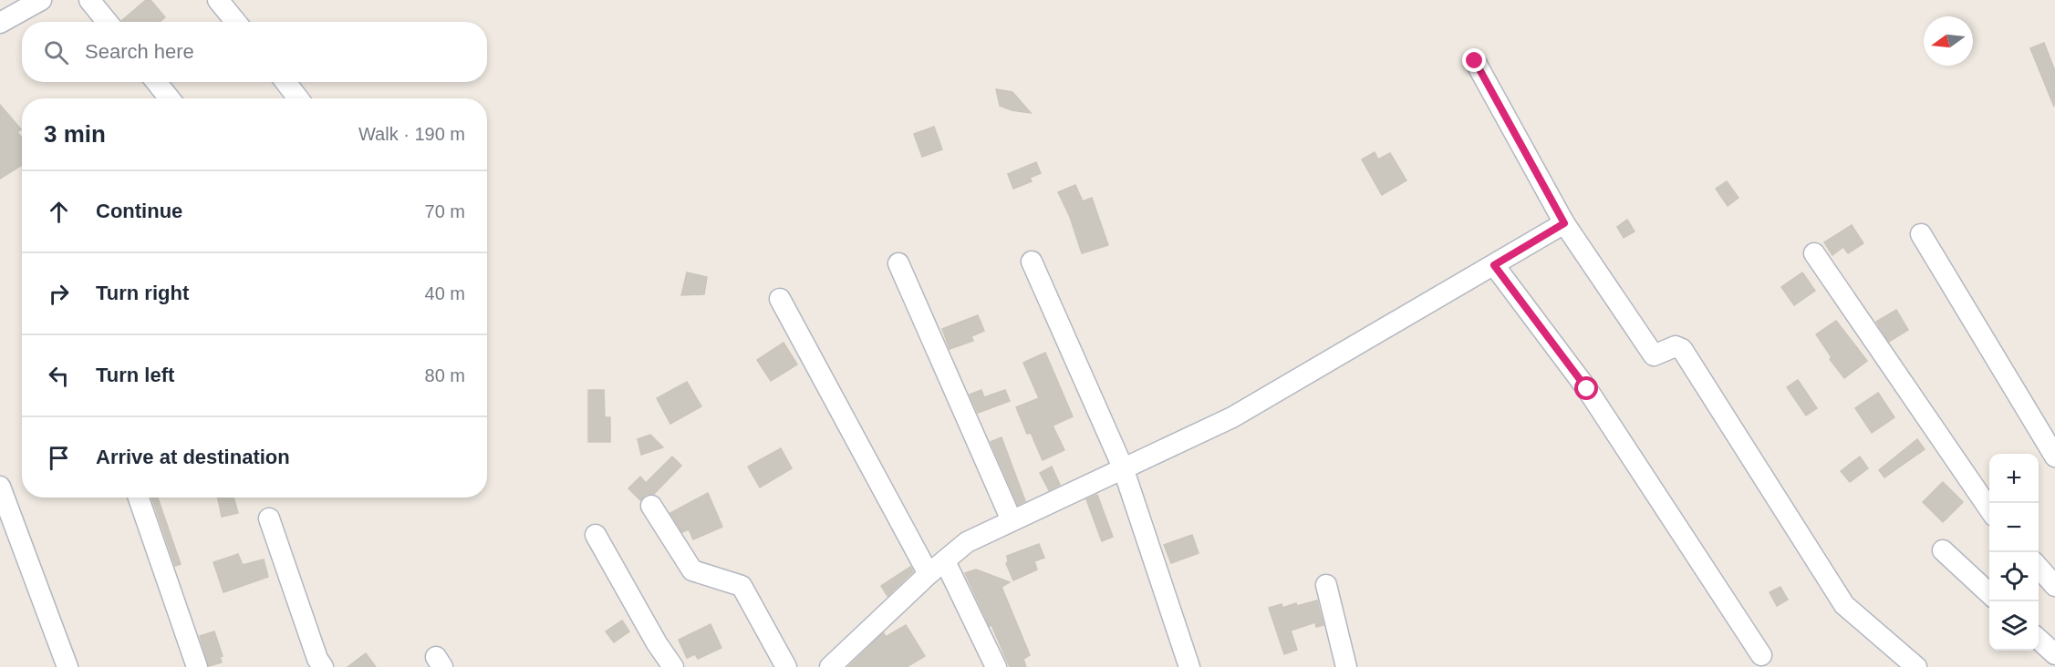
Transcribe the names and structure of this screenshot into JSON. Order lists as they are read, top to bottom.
{
  "north": "left",
  "page": {
    "search": "Search here",
    "heading": ["3 min", "Walk · 190 m"],
    "list": [
      ["Continue", "70 m"],
      ["Turn right", "40 m"],
      ["Turn left", "80 m"],
      "Arrive at destination"
    ],
    "map_buttons": ["+", "−"]
  }
}
